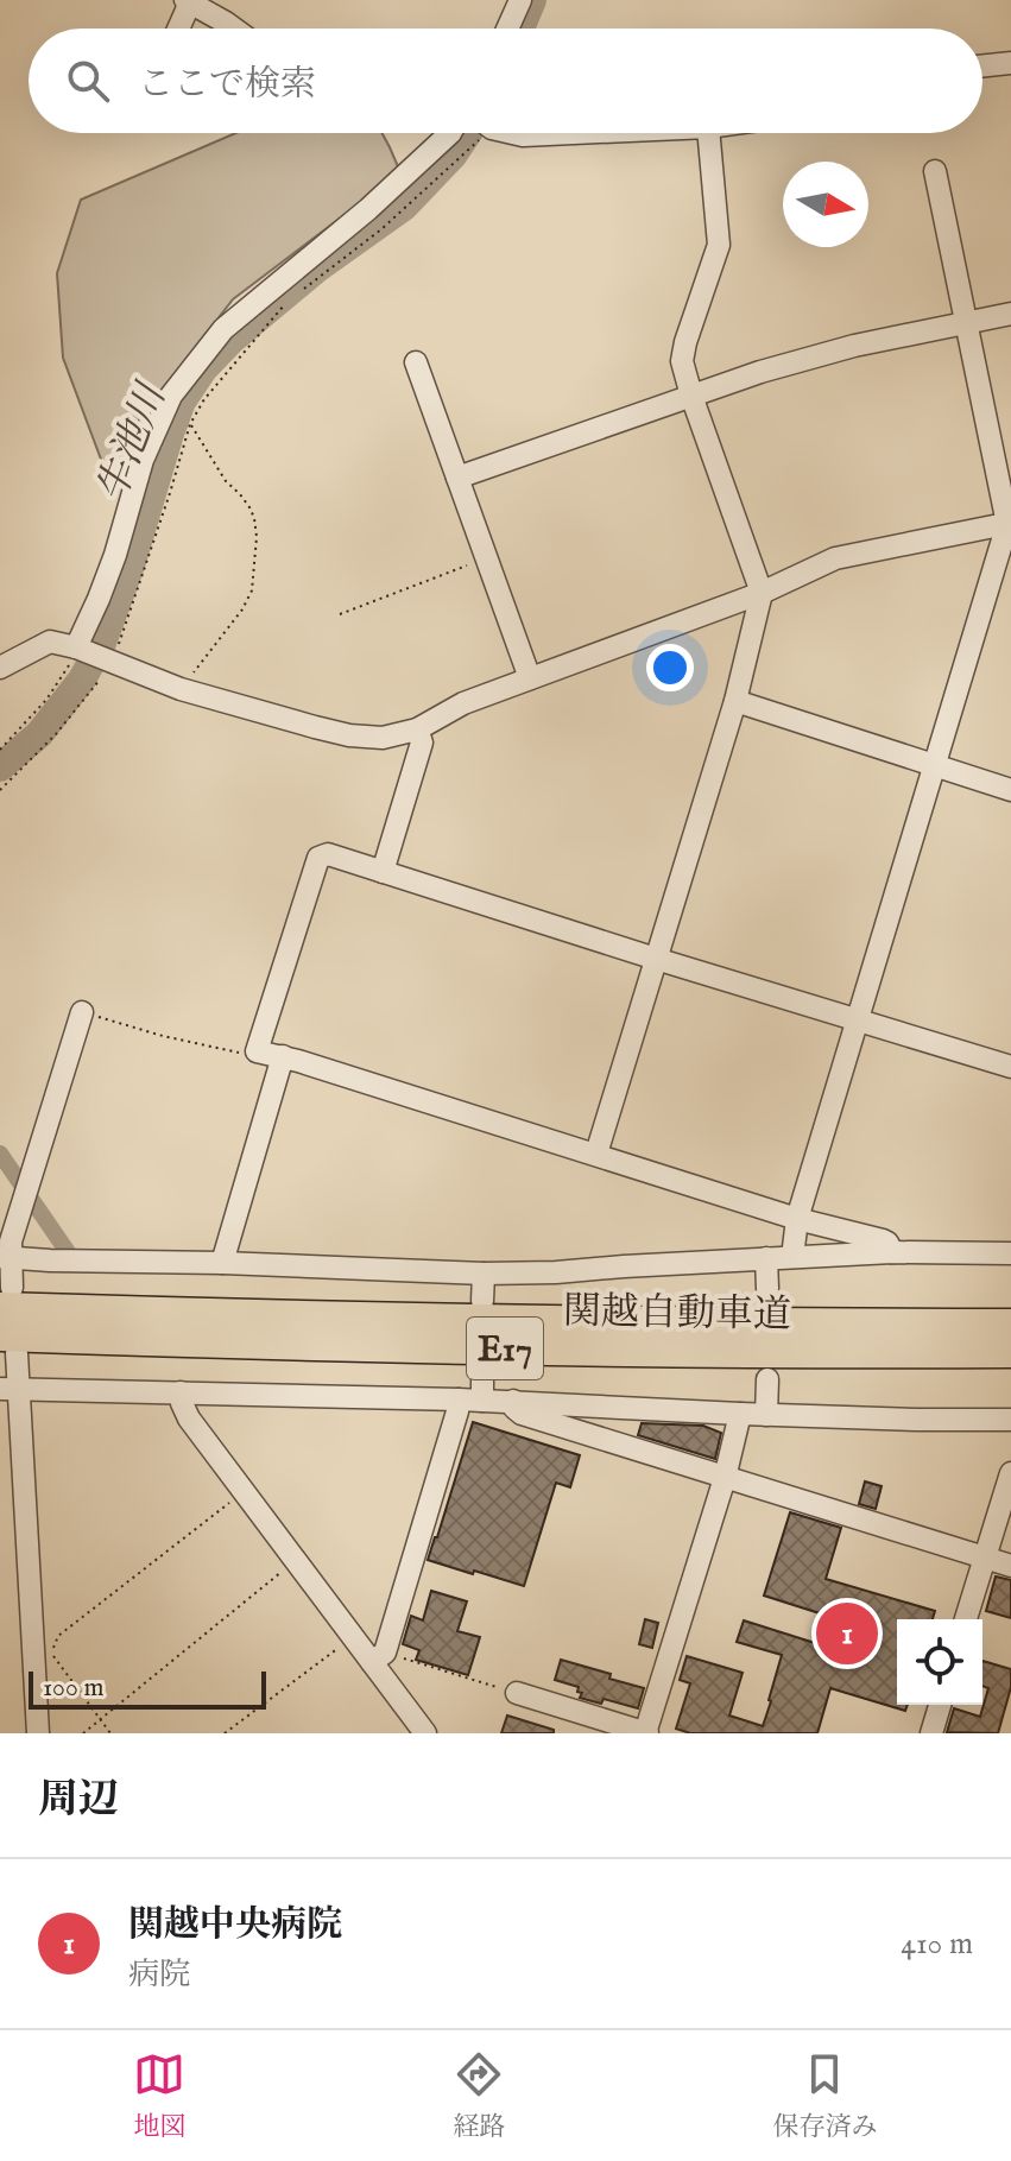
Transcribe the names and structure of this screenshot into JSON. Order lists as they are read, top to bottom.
{
  "streets": {
    "highway": ["関越自動車道", "E17"]
  },
  "water": ["牛池川"],
  "scale_bar": "100 m",
  "north": "right",
  "page": {
    "search": "ここで検索",
    "pins": "1",
    "scale": "100 m",
    "heading": "周辺",
    "list": [
      {
        "mark": "1",
        "name": "関越中央病院",
        "note": "病院",
        "value": "410 m"
      }
    ],
    "nav": ["地図", "経路", "保存済み"]
  }
}
